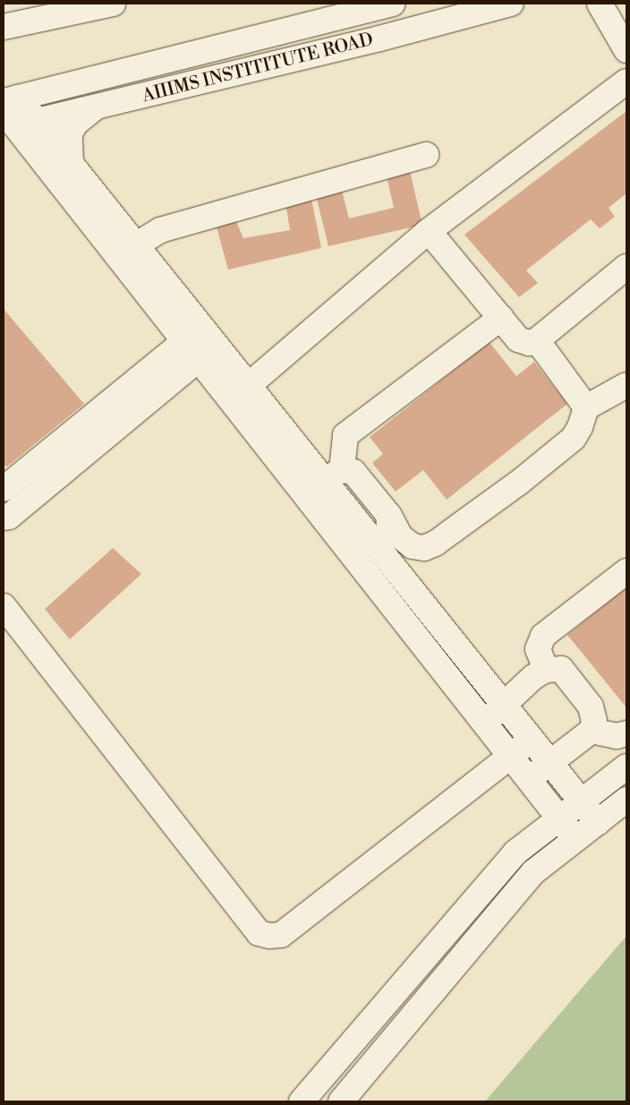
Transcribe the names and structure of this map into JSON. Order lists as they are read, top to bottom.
{
  "streets": {
    "street": ["AIIIMS INSTITITUTE ROAD"]
  }
}
